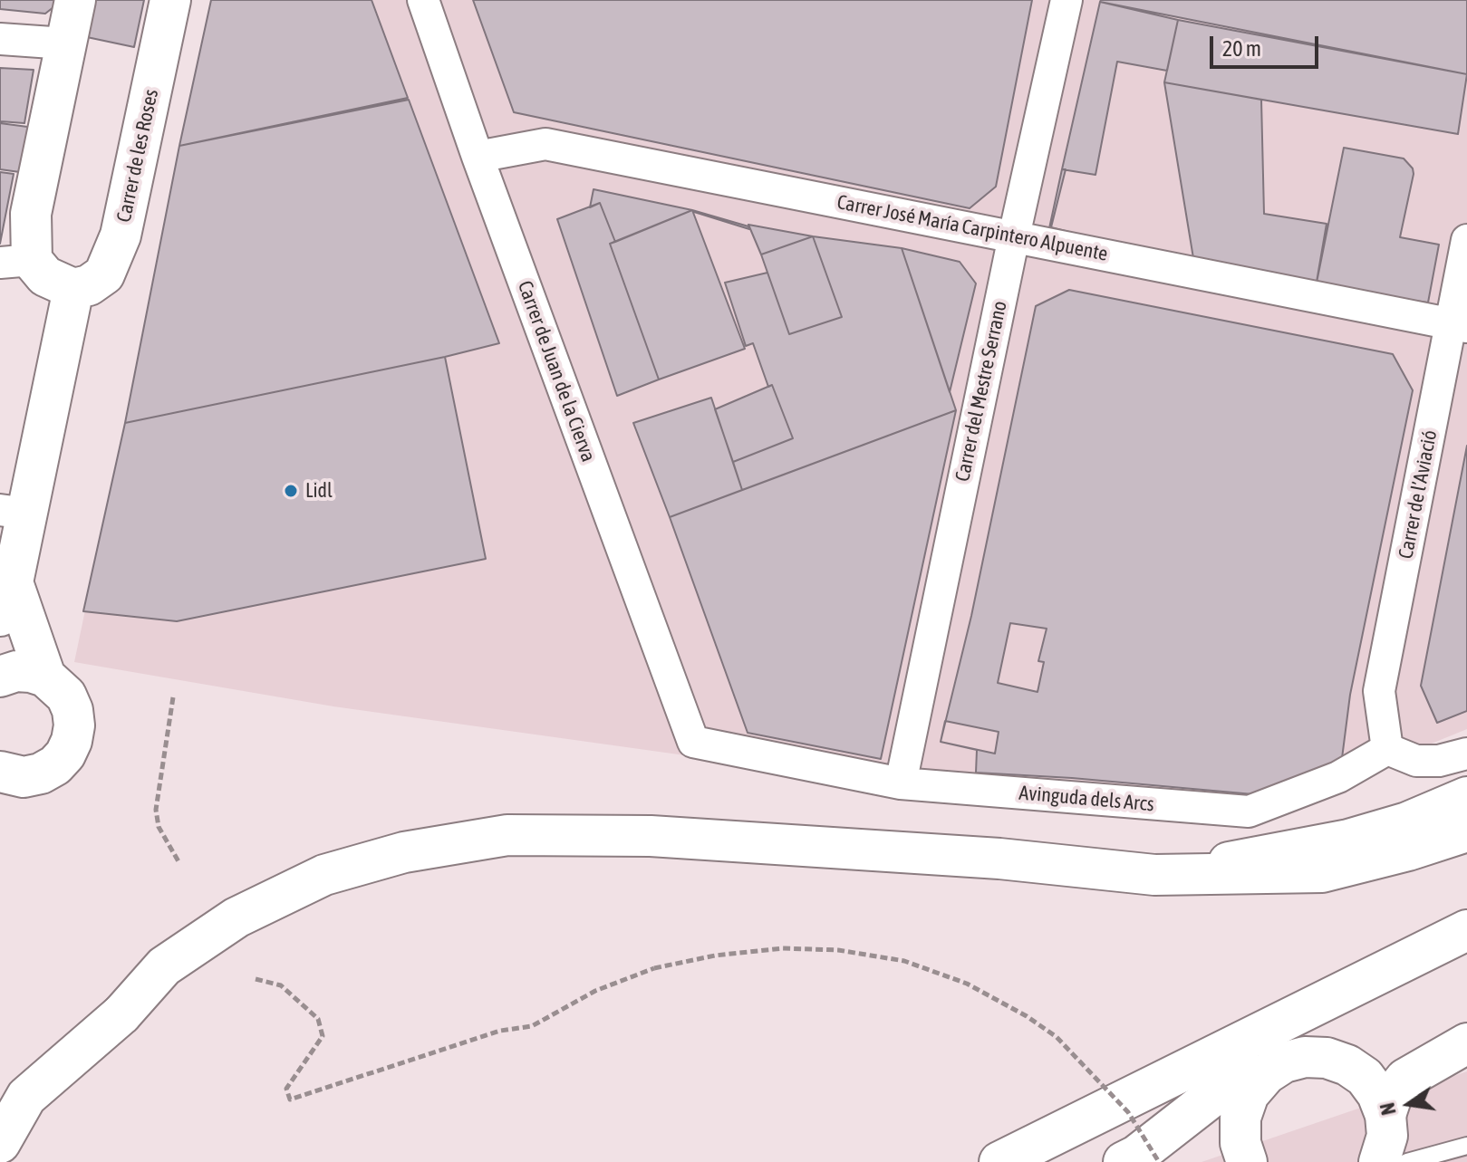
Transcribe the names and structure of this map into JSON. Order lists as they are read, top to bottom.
{
  "streets": {
    "main road": ["Carrer de les Roses"],
    "street": [
      "Carrer José María Carpintero Alpuente",
      "Carrer de Juan de la Cierva",
      "Carrer del Mestre Serrano",
      "Carrer de l’Aviació",
      "Avinguda dels Arcs"
    ]
  },
  "crossings": [
    ["Carrer José María Carpintero Alpuente", "Carrer de Juan de la Cierva"],
    ["Carrer José María Carpintero Alpuente", "Carrer del Mestre Serrano"],
    ["Carrer José María Carpintero Alpuente", "Carrer de l’Aviació"],
    ["Carrer de Juan de la Cierva", "Avinguda dels Arcs"],
    ["Carrer del Mestre Serrano", "Avinguda dels Arcs"],
    ["Carrer de l’Aviació", "Avinguda dels Arcs"]
  ],
  "places": ["Lidl"],
  "scale_bar": "20 m",
  "north": "left"
}
